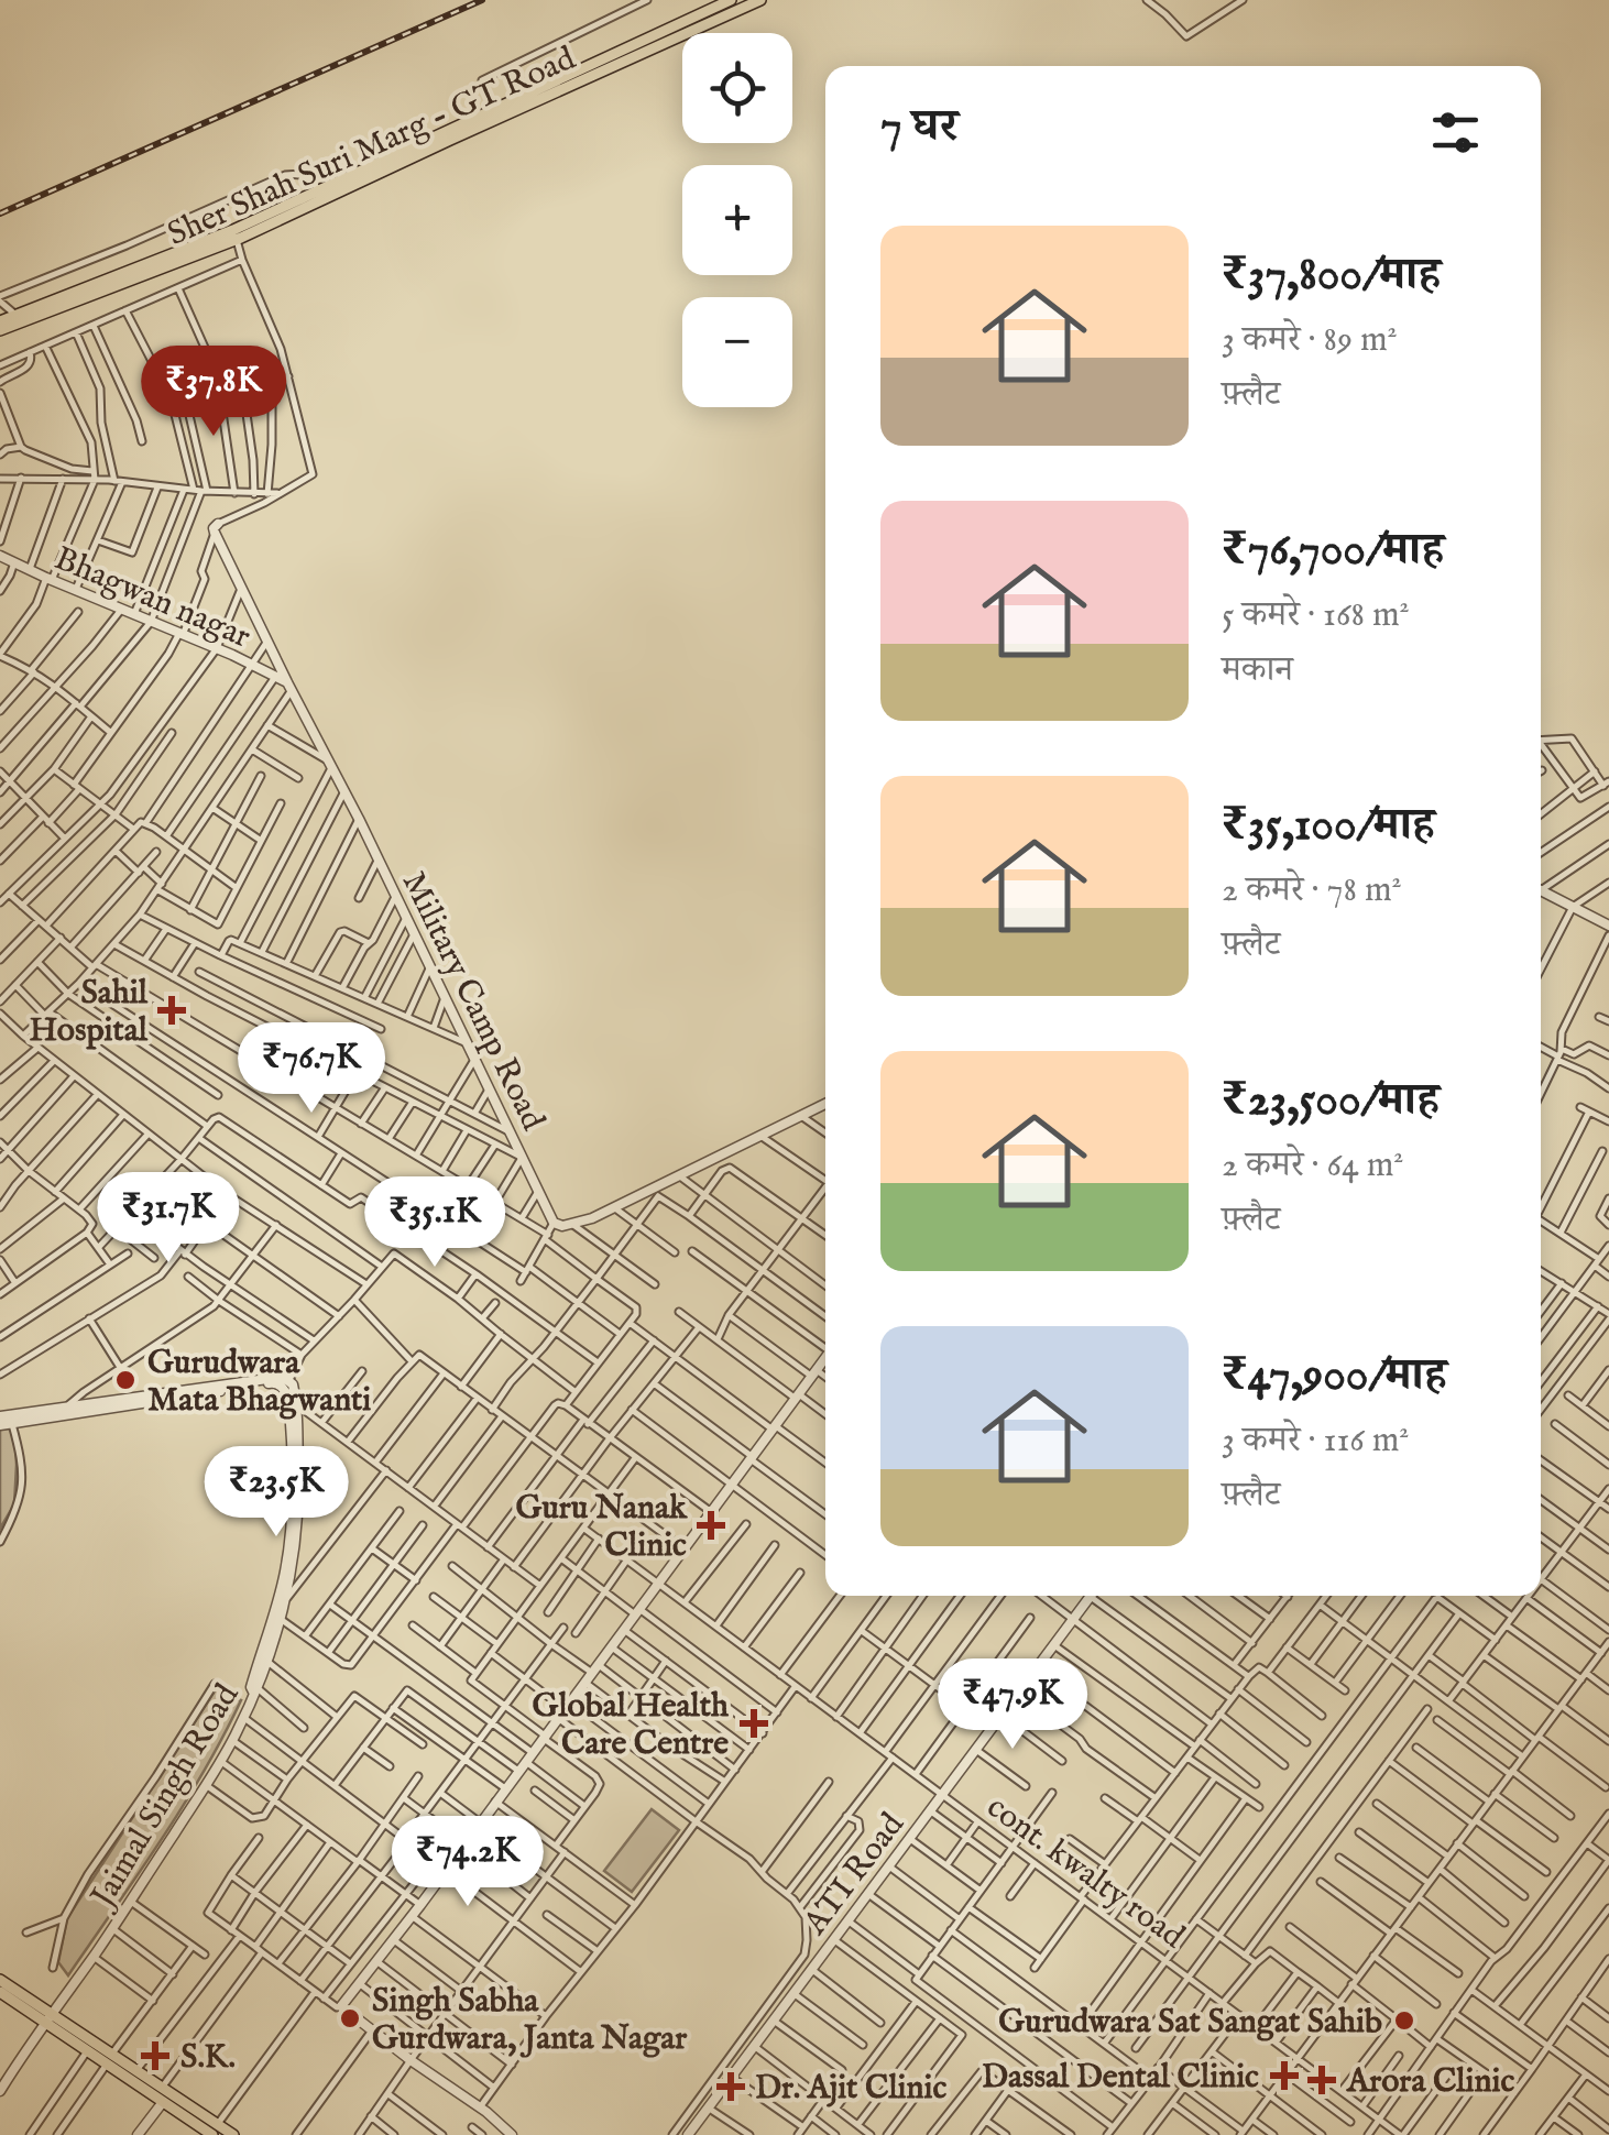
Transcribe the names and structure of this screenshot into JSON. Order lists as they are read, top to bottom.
{
  "streets": {
    "main road": ["Sher Shah Suri Marg - GT Road"],
    "street": [
      "Bhagwan nagar",
      "Military Camp Road",
      "Jaimal Singh Road",
      "cont. kwalty road",
      "ATI Road"
    ]
  },
  "crossings": [
    ["Bhagwan nagar", "Military Camp Road"],
    ["cont. kwalty road", "ATI Road"]
  ],
  "places": {
    "health": [
      "Sahil Hospital",
      "Guru Nanak Clinic",
      "Global Health Care Centre",
      "S.K.",
      "Dassal Dental Clinic",
      "Arora Clinic",
      "Dr. Ajit Clinic"
    ],
    "other": ["Gurudwara Mata Bhagwanti", "Singh Sabha Gurdwara, Janta Nagar", "Gurudwara Sat Sangat Sahib"]
  },
  "page": {
    "map_buttons": ["+", "−"],
    "heading": "7 घर",
    "list": [
      {
        "name": "₹37,800/माह",
        "note": "3 कमरे · 89 m² · फ़्लैट"
      },
      {
        "name": "₹76,700/माह",
        "note": "5 कमरे · 168 m² · मकान"
      },
      {
        "name": "₹35,100/माह",
        "note": "2 कमरे · 78 m² · फ़्लैट"
      },
      {
        "name": "₹23,500/माह",
        "note": "2 कमरे · 64 m² · फ़्लैट"
      },
      {
        "name": "₹47,900/माह",
        "note": "3 कमरे · 116 m² · फ़्लैट"
      }
    ],
    "price": [
      "₹37.8K",
      "₹76.7K",
      "₹31.7K",
      "₹35.1K",
      "₹23.5K",
      "₹47.9K",
      "₹74.2K"
    ]
  }
}
